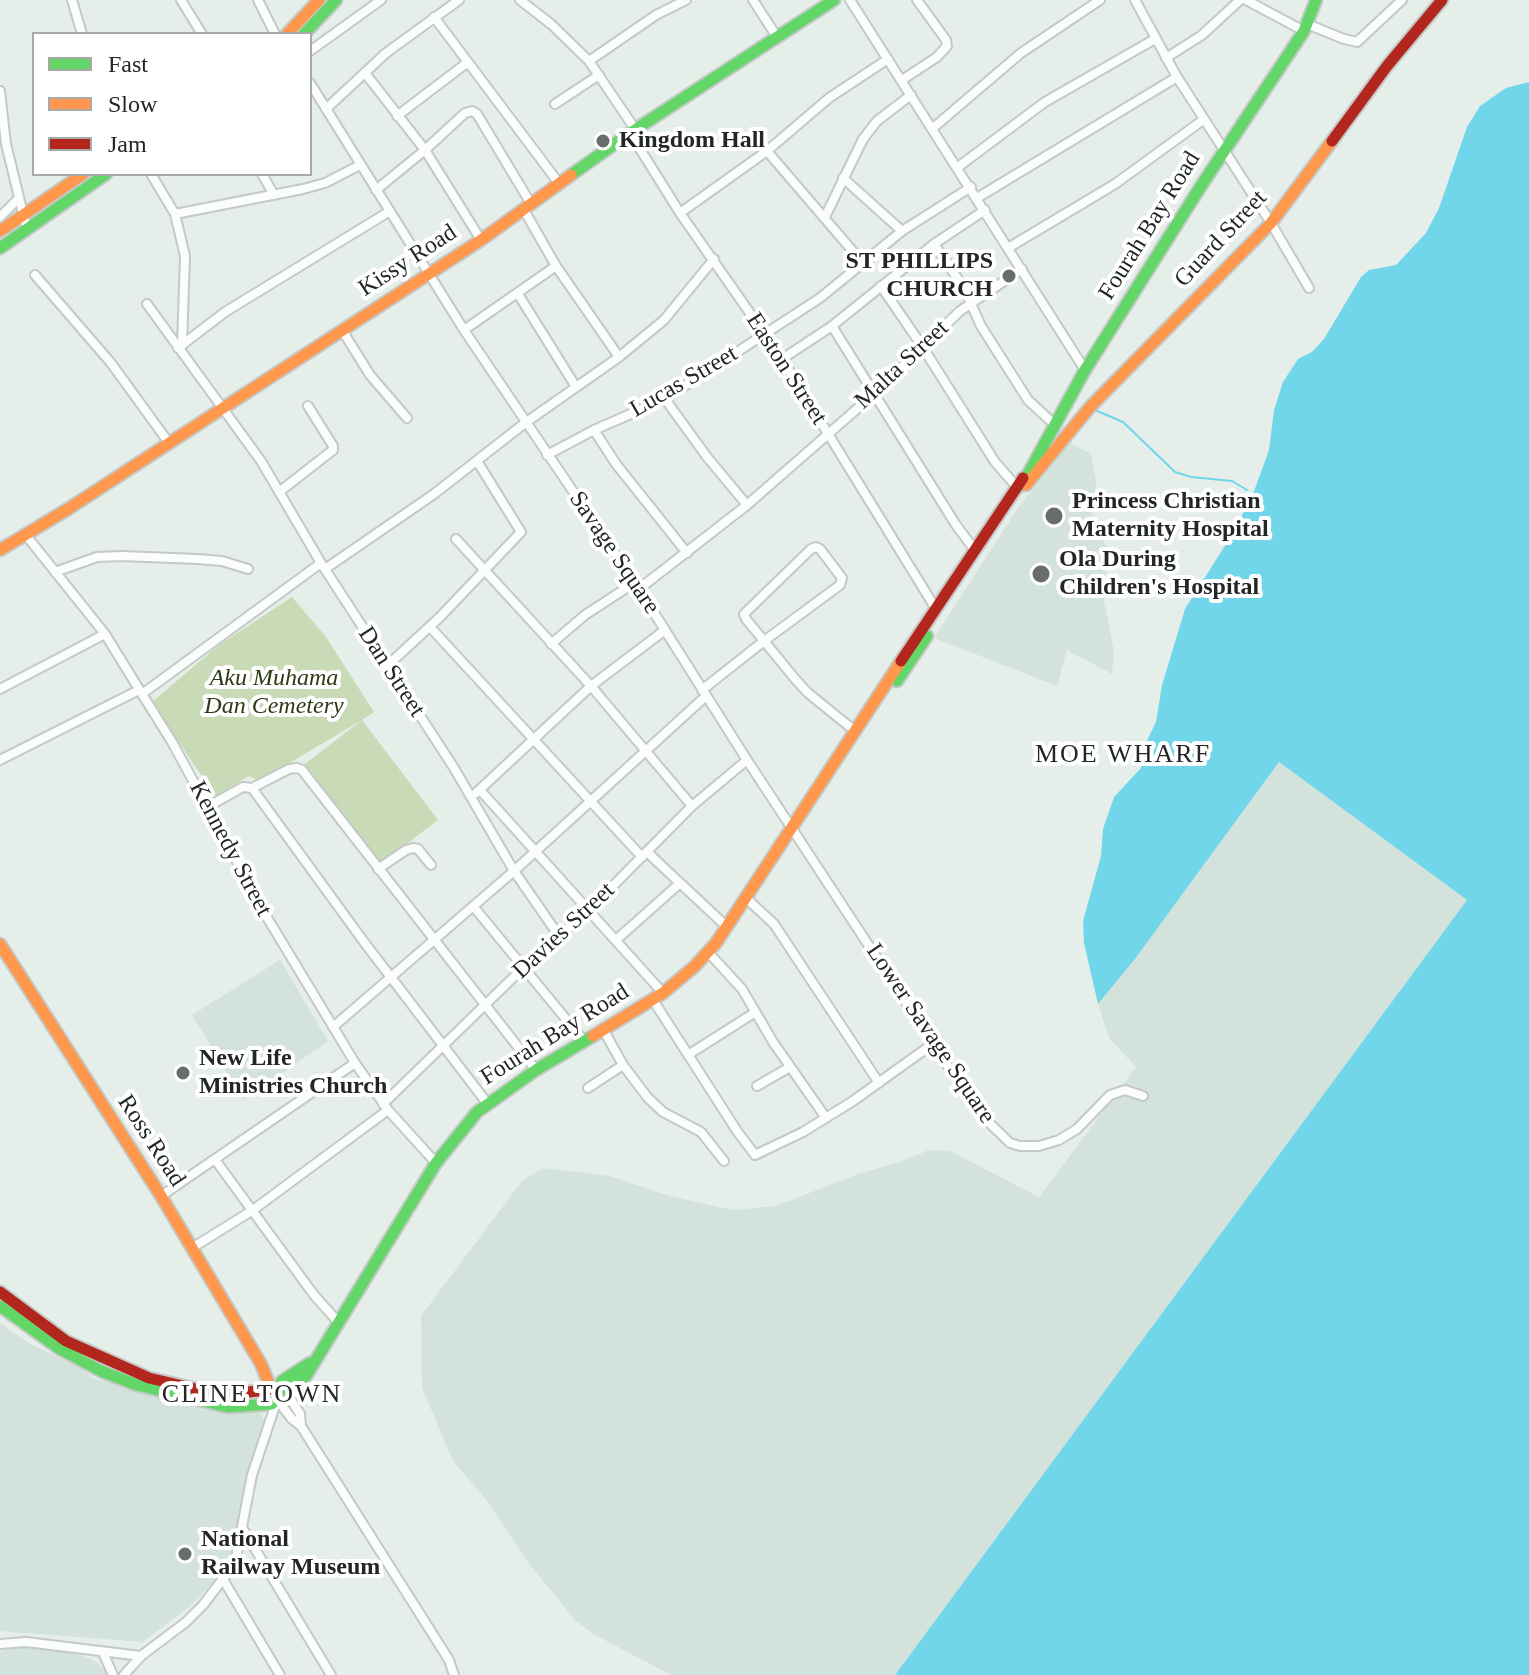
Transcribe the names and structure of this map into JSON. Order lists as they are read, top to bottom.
{
  "streets": {
    "main road": [
      "Fourah Bay Road",
      "Guard Street",
      "Kissy Road",
      "Ross Road"
    ],
    "street": [
      "Malta Street",
      "Easton Street",
      "Lucas Street",
      "Savage Square",
      "Dan Street",
      "Kennedy Street",
      "Davies Street",
      "Lower Savage Square"
    ]
  },
  "crossings": [
    ["Fourah Bay Road", "Guard Street"],
    ["Fourah Bay Road", "Easton Street"],
    ["Fourah Bay Road", "Savage Square"],
    ["Fourah Bay Road", "Kennedy Street"],
    ["Fourah Bay Road", "Lower Savage Square"],
    ["Fourah Bay Road", "Ross Road"],
    ["Kissy Road", "Easton Street"],
    ["Kissy Road", "Savage Square"],
    ["Kissy Road", "Dan Street"],
    ["Kissy Road", "Kennedy Street"],
    ["Malta Street", "Easton Street"],
    ["Malta Street", "Savage Square"],
    ["Easton Street", "Lucas Street"],
    ["Lucas Street", "Savage Square"],
    ["Savage Square", "Davies Street"],
    ["Savage Square", "Lower Savage Square"],
    ["Dan Street", "Davies Street"],
    ["Kennedy Street", "Davies Street"],
    ["Davies Street", "Ross Road"]
  ],
  "districts": ["MOE WHARF", "CLINE TOWN"],
  "parks": ["Aku Muhama Dan Cemetery"],
  "places": [
    "Kingdom Hall",
    "ST PHILLIPS CHURCH",
    "Princess Christian Maternity Hospital",
    "Ola During Children's Hospital",
    "New Life Ministries Church",
    "National Railway Museum"
  ],
  "legend": ["Fast", "Slow", "Jam"]
}
